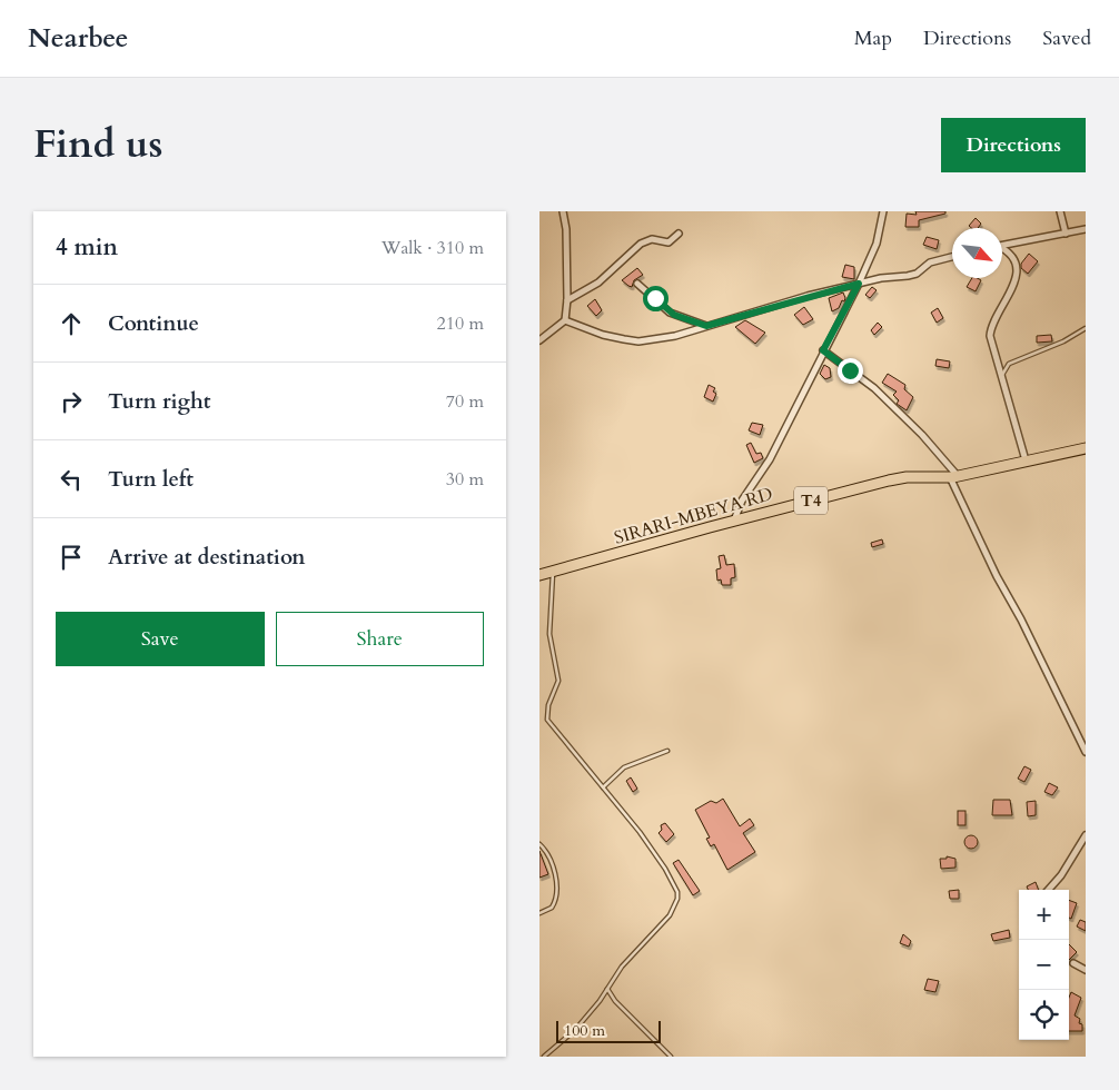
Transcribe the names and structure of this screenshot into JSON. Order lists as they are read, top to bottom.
{
  "streets": {
    "highway": ["T4", "SIRARI-MBEYA RD"]
  },
  "scale_bar": "100 m",
  "north": "bottom right",
  "page": {
    "header": "Nearbee",
    "nav": ["Map", "Directions", "Saved"],
    "title": "Find us",
    "buttons": [
      "Directions",
      ["Save", "Share"]
    ],
    "heading": ["4 min", "Walk · 310 m"],
    "list": [
      ["Continue", "210 m"],
      ["Turn right", "70 m"],
      ["Turn left", "30 m"],
      "Arrive at destination"
    ],
    "map_buttons": ["+", "−"],
    "scale": "100 m"
  }
}
